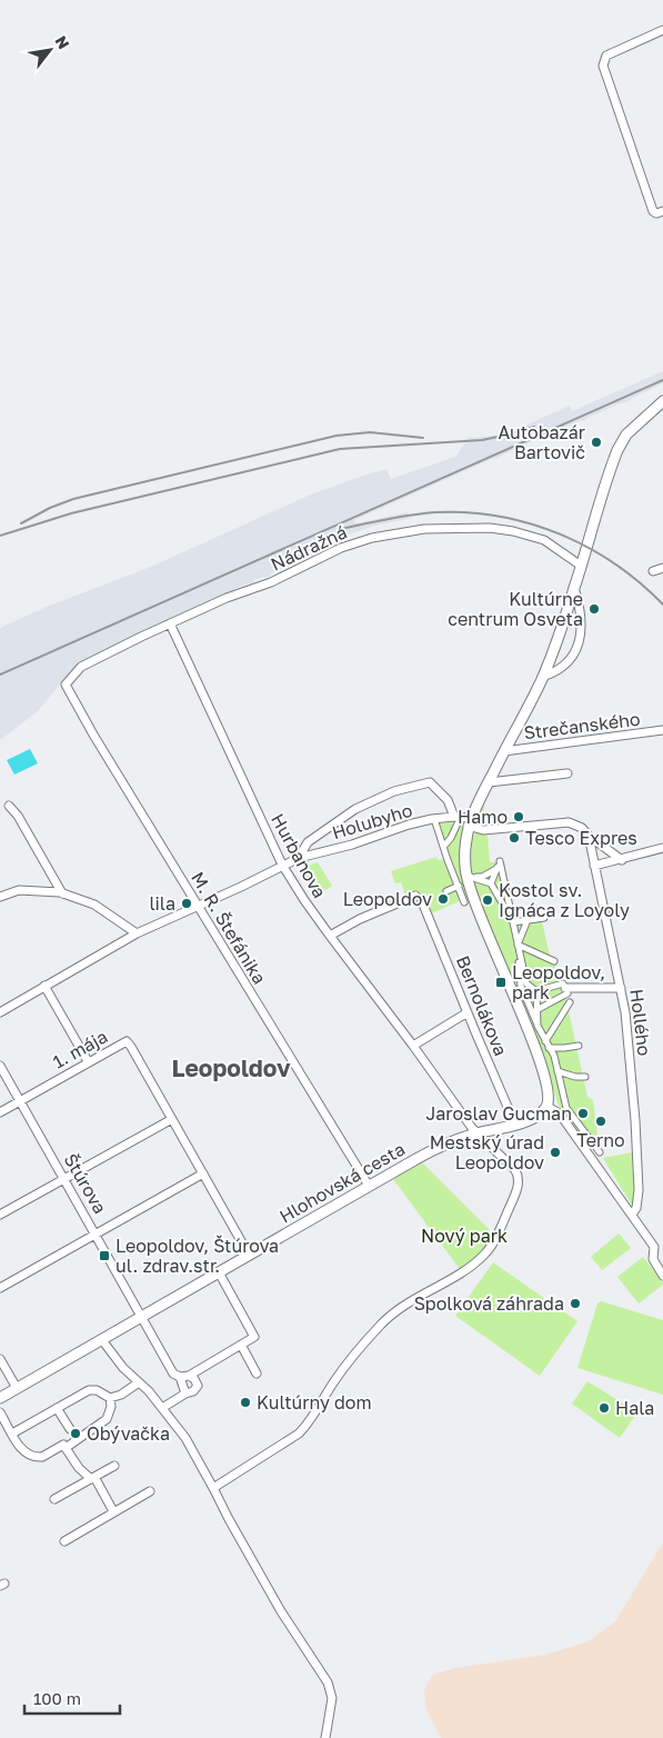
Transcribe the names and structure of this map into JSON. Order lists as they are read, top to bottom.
{
  "streets": {
    "street": [
      "Nádražná",
      "Strečanského",
      "Holubyho",
      "Hurbanova",
      "M. R. Štefánika",
      "Bernolákova",
      "Hollého",
      "1. mája",
      "Hlohovská cesta",
      "Štúrova"
    ]
  },
  "crossings": [
    ["Nádražná", "Hurbanova"],
    ["Nádražná", "M. R. Štefánika"],
    ["Holubyho", "Hurbanova"],
    ["Holubyho", "M. R. Štefánika"],
    ["Holubyho", "Hollého"],
    ["Hurbanova", "Bernolákova"],
    ["Hurbanova", "Hlohovská cesta"],
    ["M. R. Štefánika", "Hlohovská cesta"],
    ["Bernolákova", "Hlohovská cesta"],
    ["1. mája", "Hlohovská cesta"],
    ["1. mája", "Štúrova"],
    ["Hlohovská cesta", "Štúrova"]
  ],
  "districts": ["Leopoldov"],
  "parks": ["Nový park"],
  "places": {
    "other": [
      "Autobazár Bartovič",
      "Kultúrne centrum Osveta",
      "Hamo",
      "Tesco Expres",
      "Leopoldov",
      "Kostol sv. Ignáca z Loyoly",
      "lila",
      "Jaroslav Gucman",
      "Terno",
      "Mestský úrad Leopoldov",
      "Spolková záhrada",
      "Kultúrny dom",
      "Hala",
      "Obývačka"
    ],
    "transit": ["Leopoldov, park", "Leopoldov, Štúrova ul. zdrav.str."]
  },
  "scale_bar": "100 m",
  "north": "top right"
}
